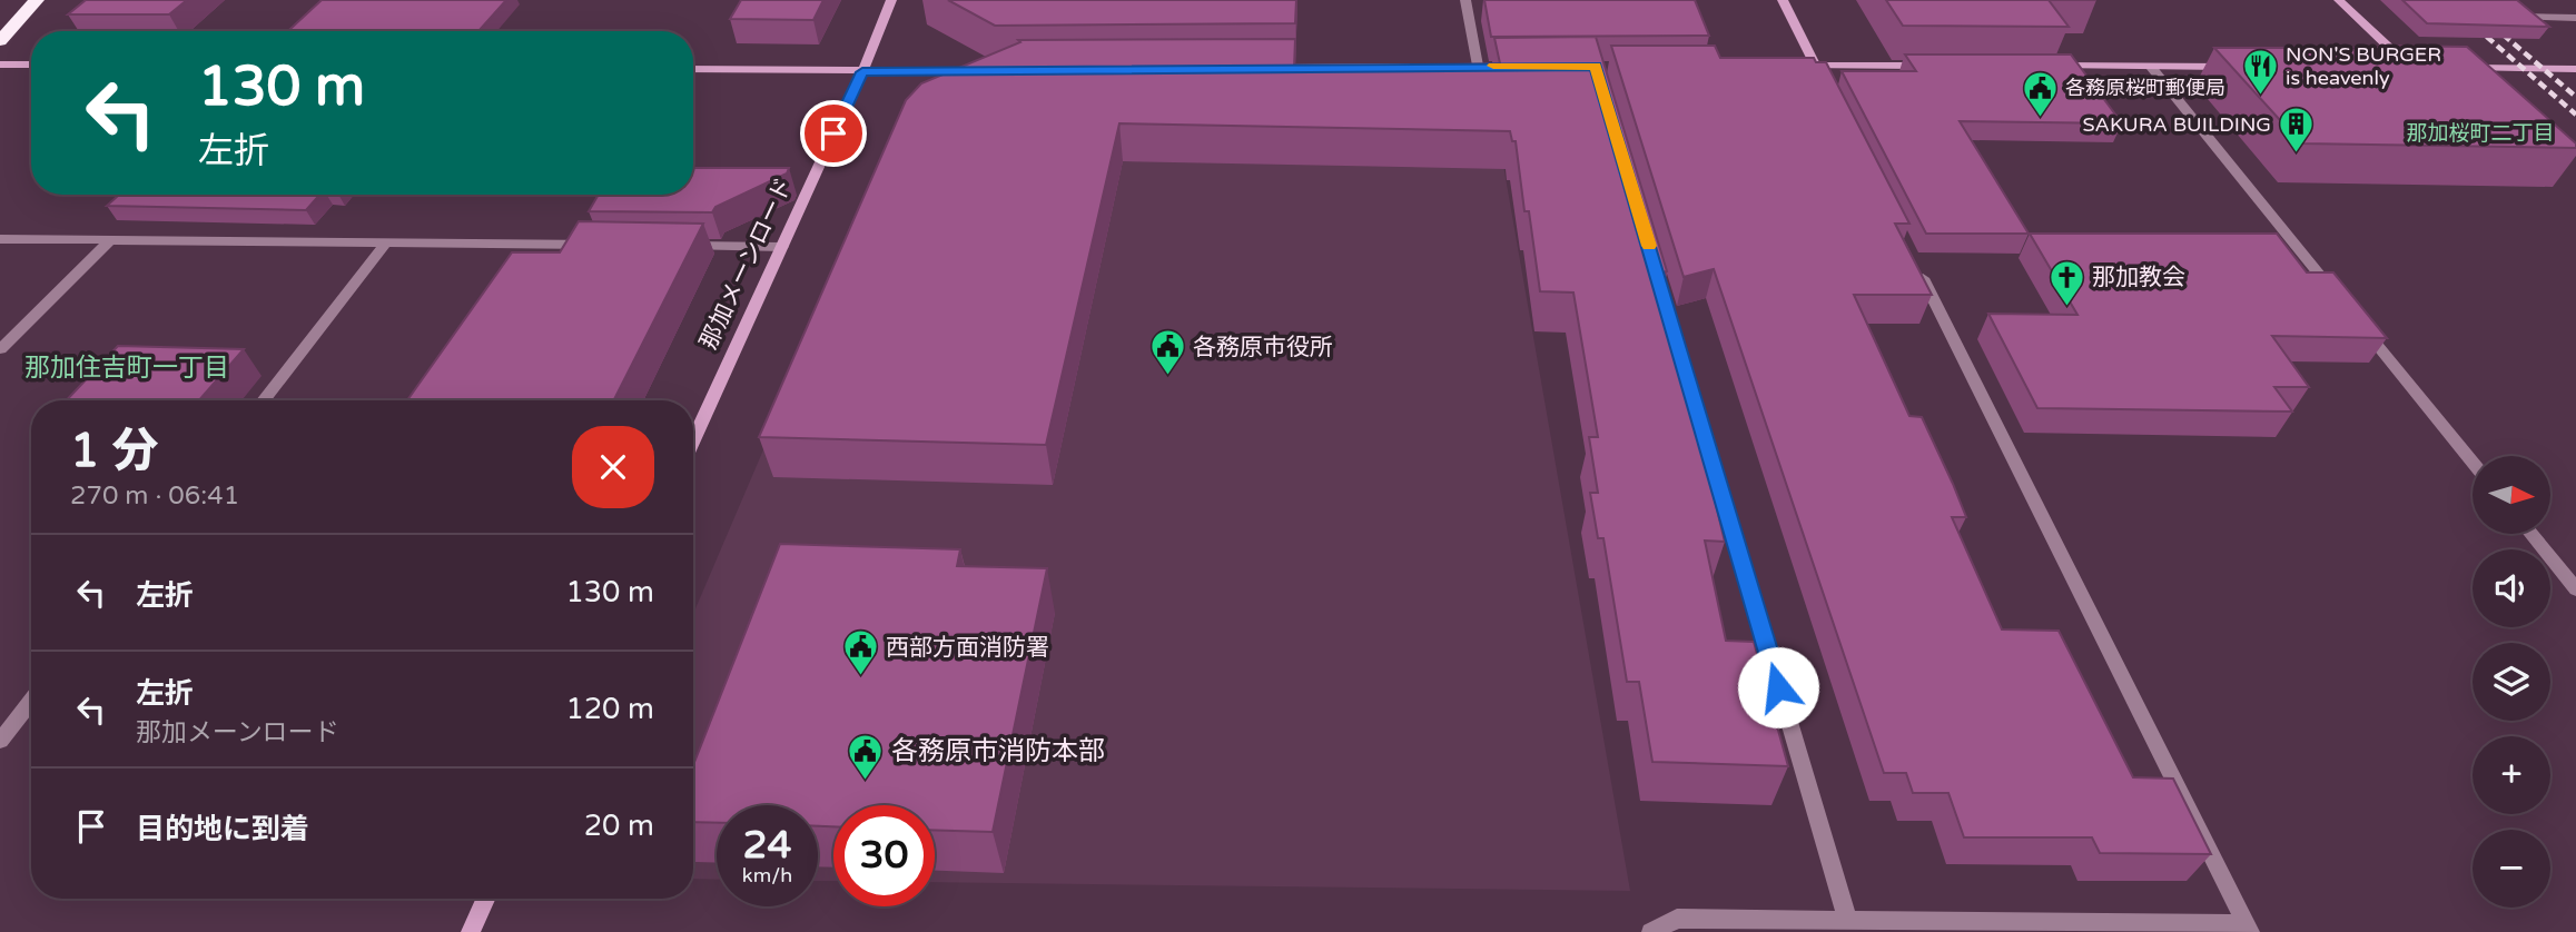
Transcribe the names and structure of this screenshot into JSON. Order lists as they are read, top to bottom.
{
  "streets": {
    "street": ["那加メーンロード"]
  },
  "districts": ["那加桜町二丁目", "那加住吉町一丁目"],
  "places": {
    "restaurant": ["NON'S BURGER is heavenly"],
    "public building": [
      "各務原桜町郵便局",
      "各務原市役所",
      "西部方面消防署",
      "各務原市消防本部"
    ],
    "building": ["SAKURA BUILDING"],
    "church": ["那加教会"]
  },
  "north": "right",
  "page": {
    "turn": ["130 m", "左折"],
    "heading": ["1 分", "270 m · 06:41"],
    "map_buttons": ["+", "−"],
    "list": [
      {
        "name": "左折",
        "value": "130 m"
      },
      {
        "name": "左折",
        "note": "那加メーンロード",
        "value": "120 m"
      },
      {
        "name": "目的地に到着",
        "value": "20 m"
      }
    ],
    "speed": "24 km/h",
    "limit": "30"
  }
}
